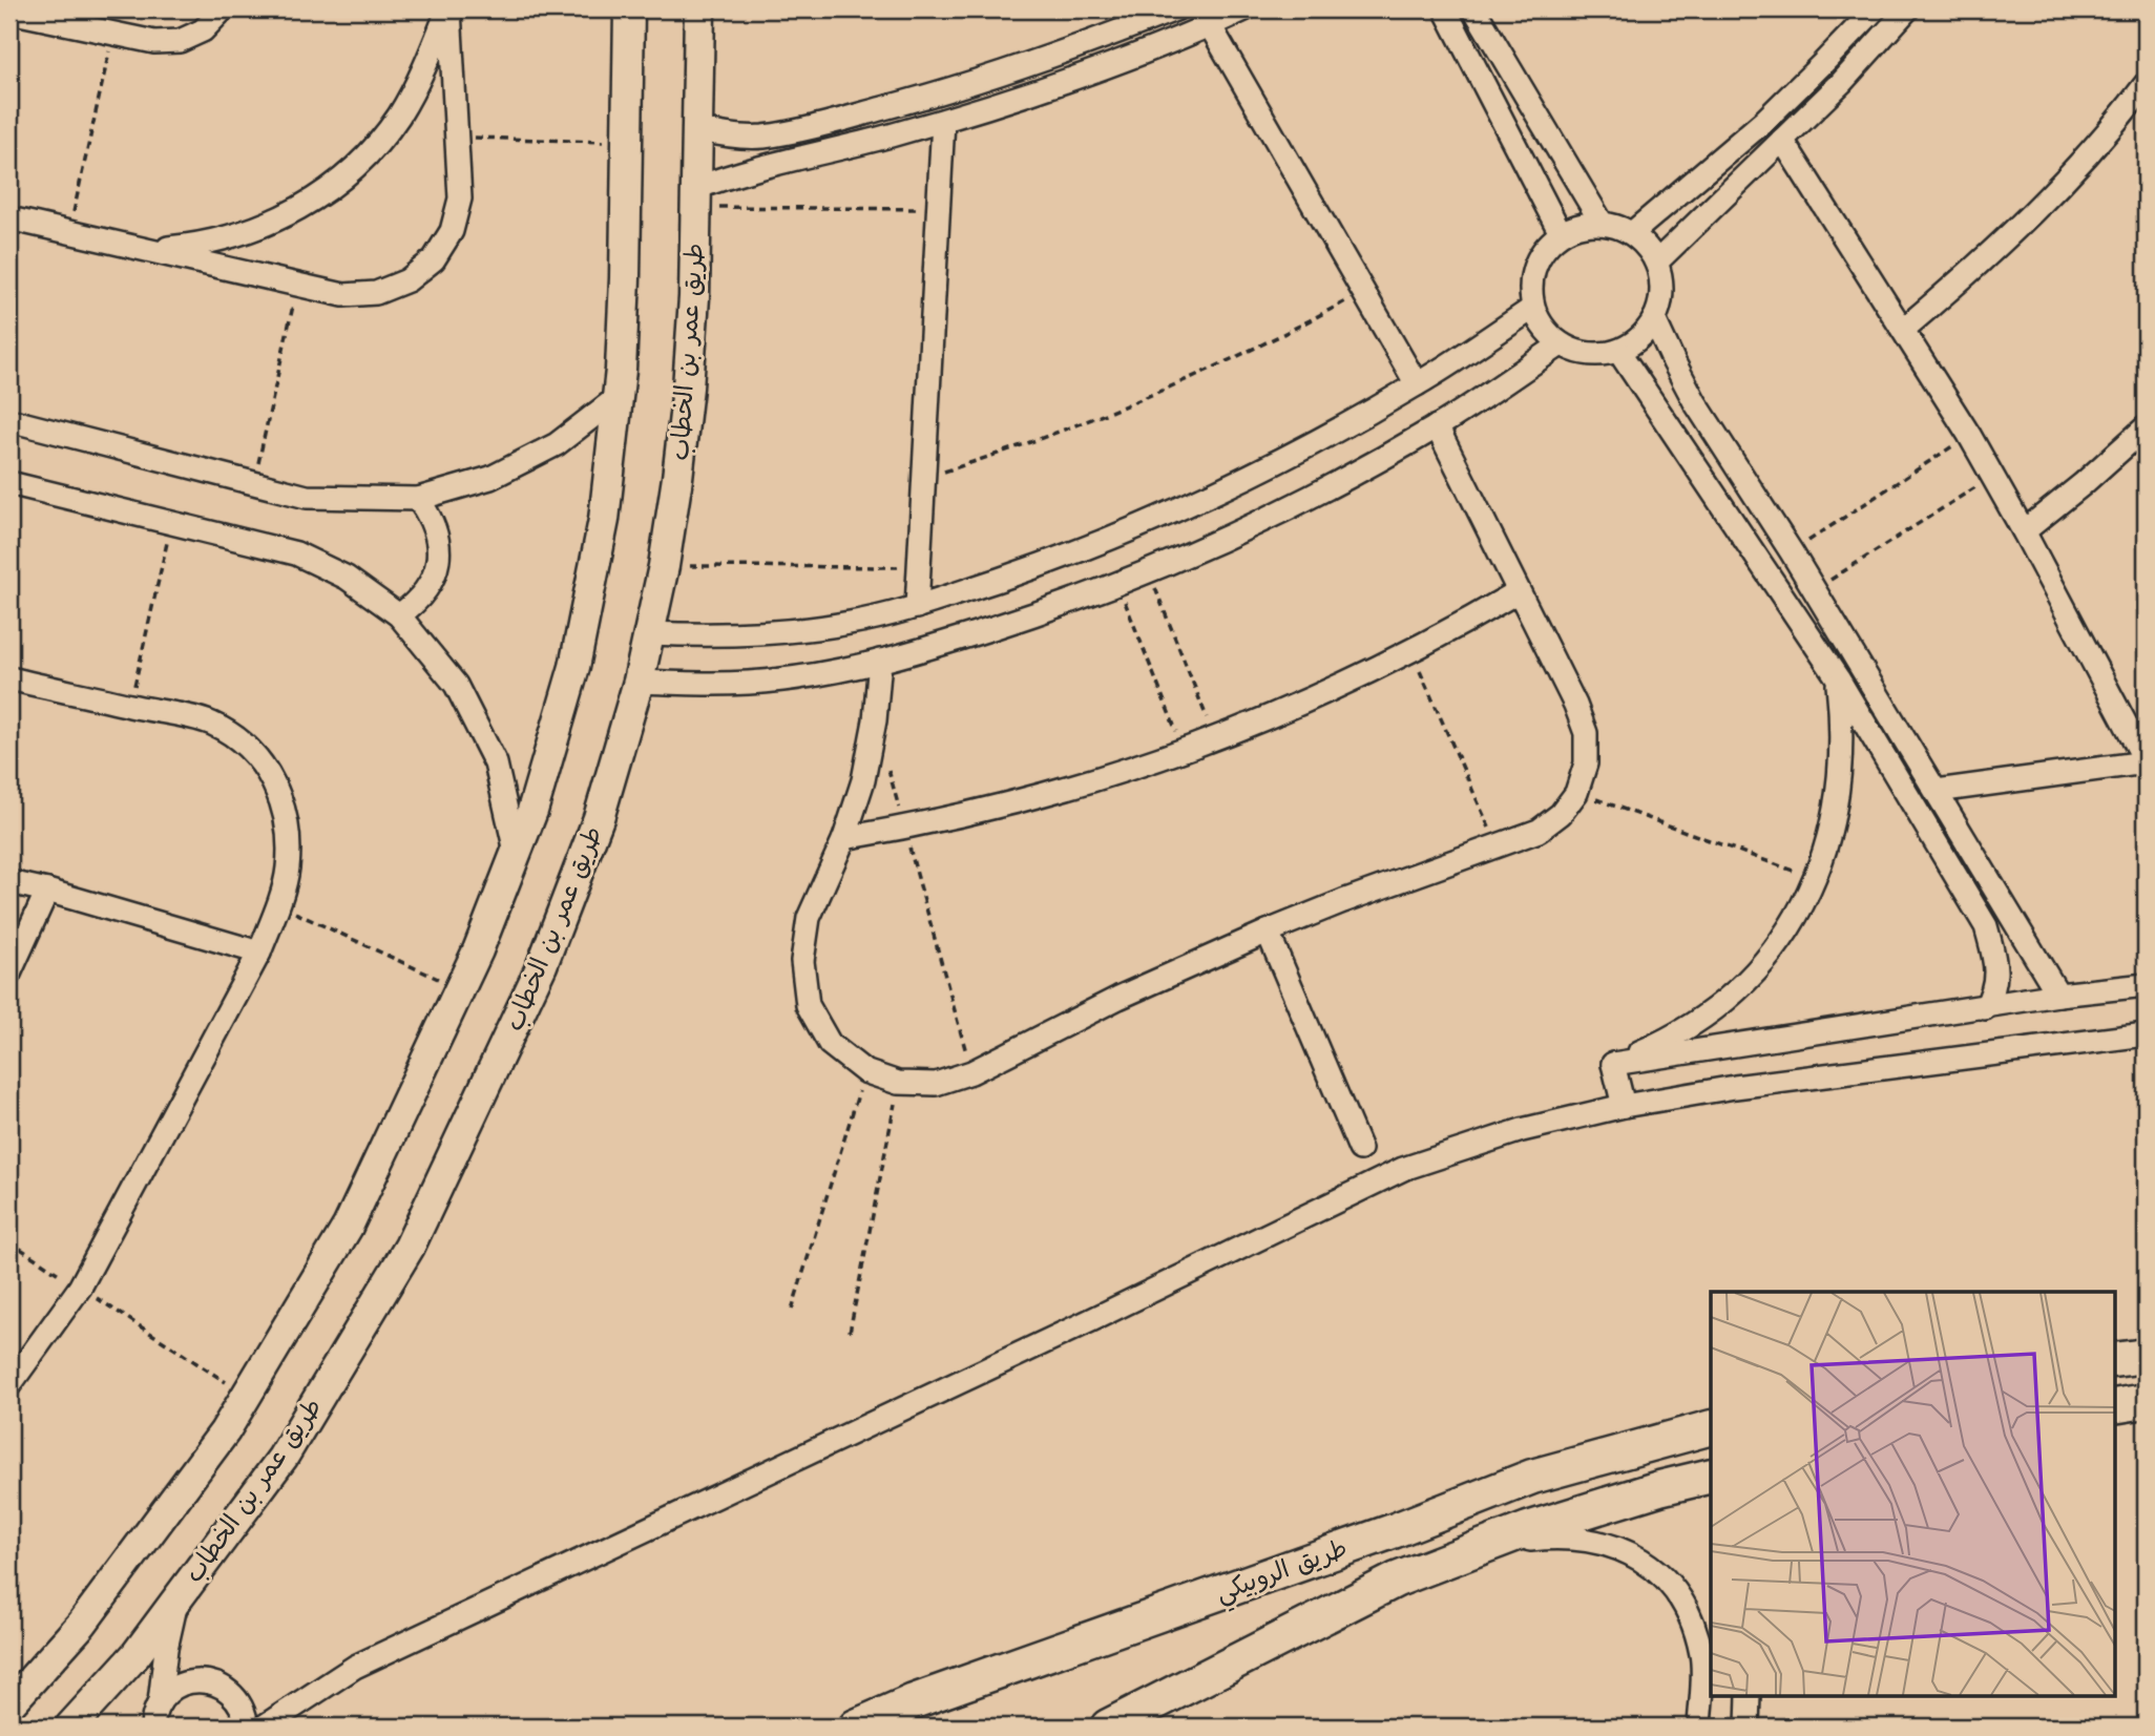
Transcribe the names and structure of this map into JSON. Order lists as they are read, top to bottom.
{
  "streets": {
    "main road": ["طريق الروبيكي"],
    "street": ["طريق عمر بن الخطاب"]
  }
}
